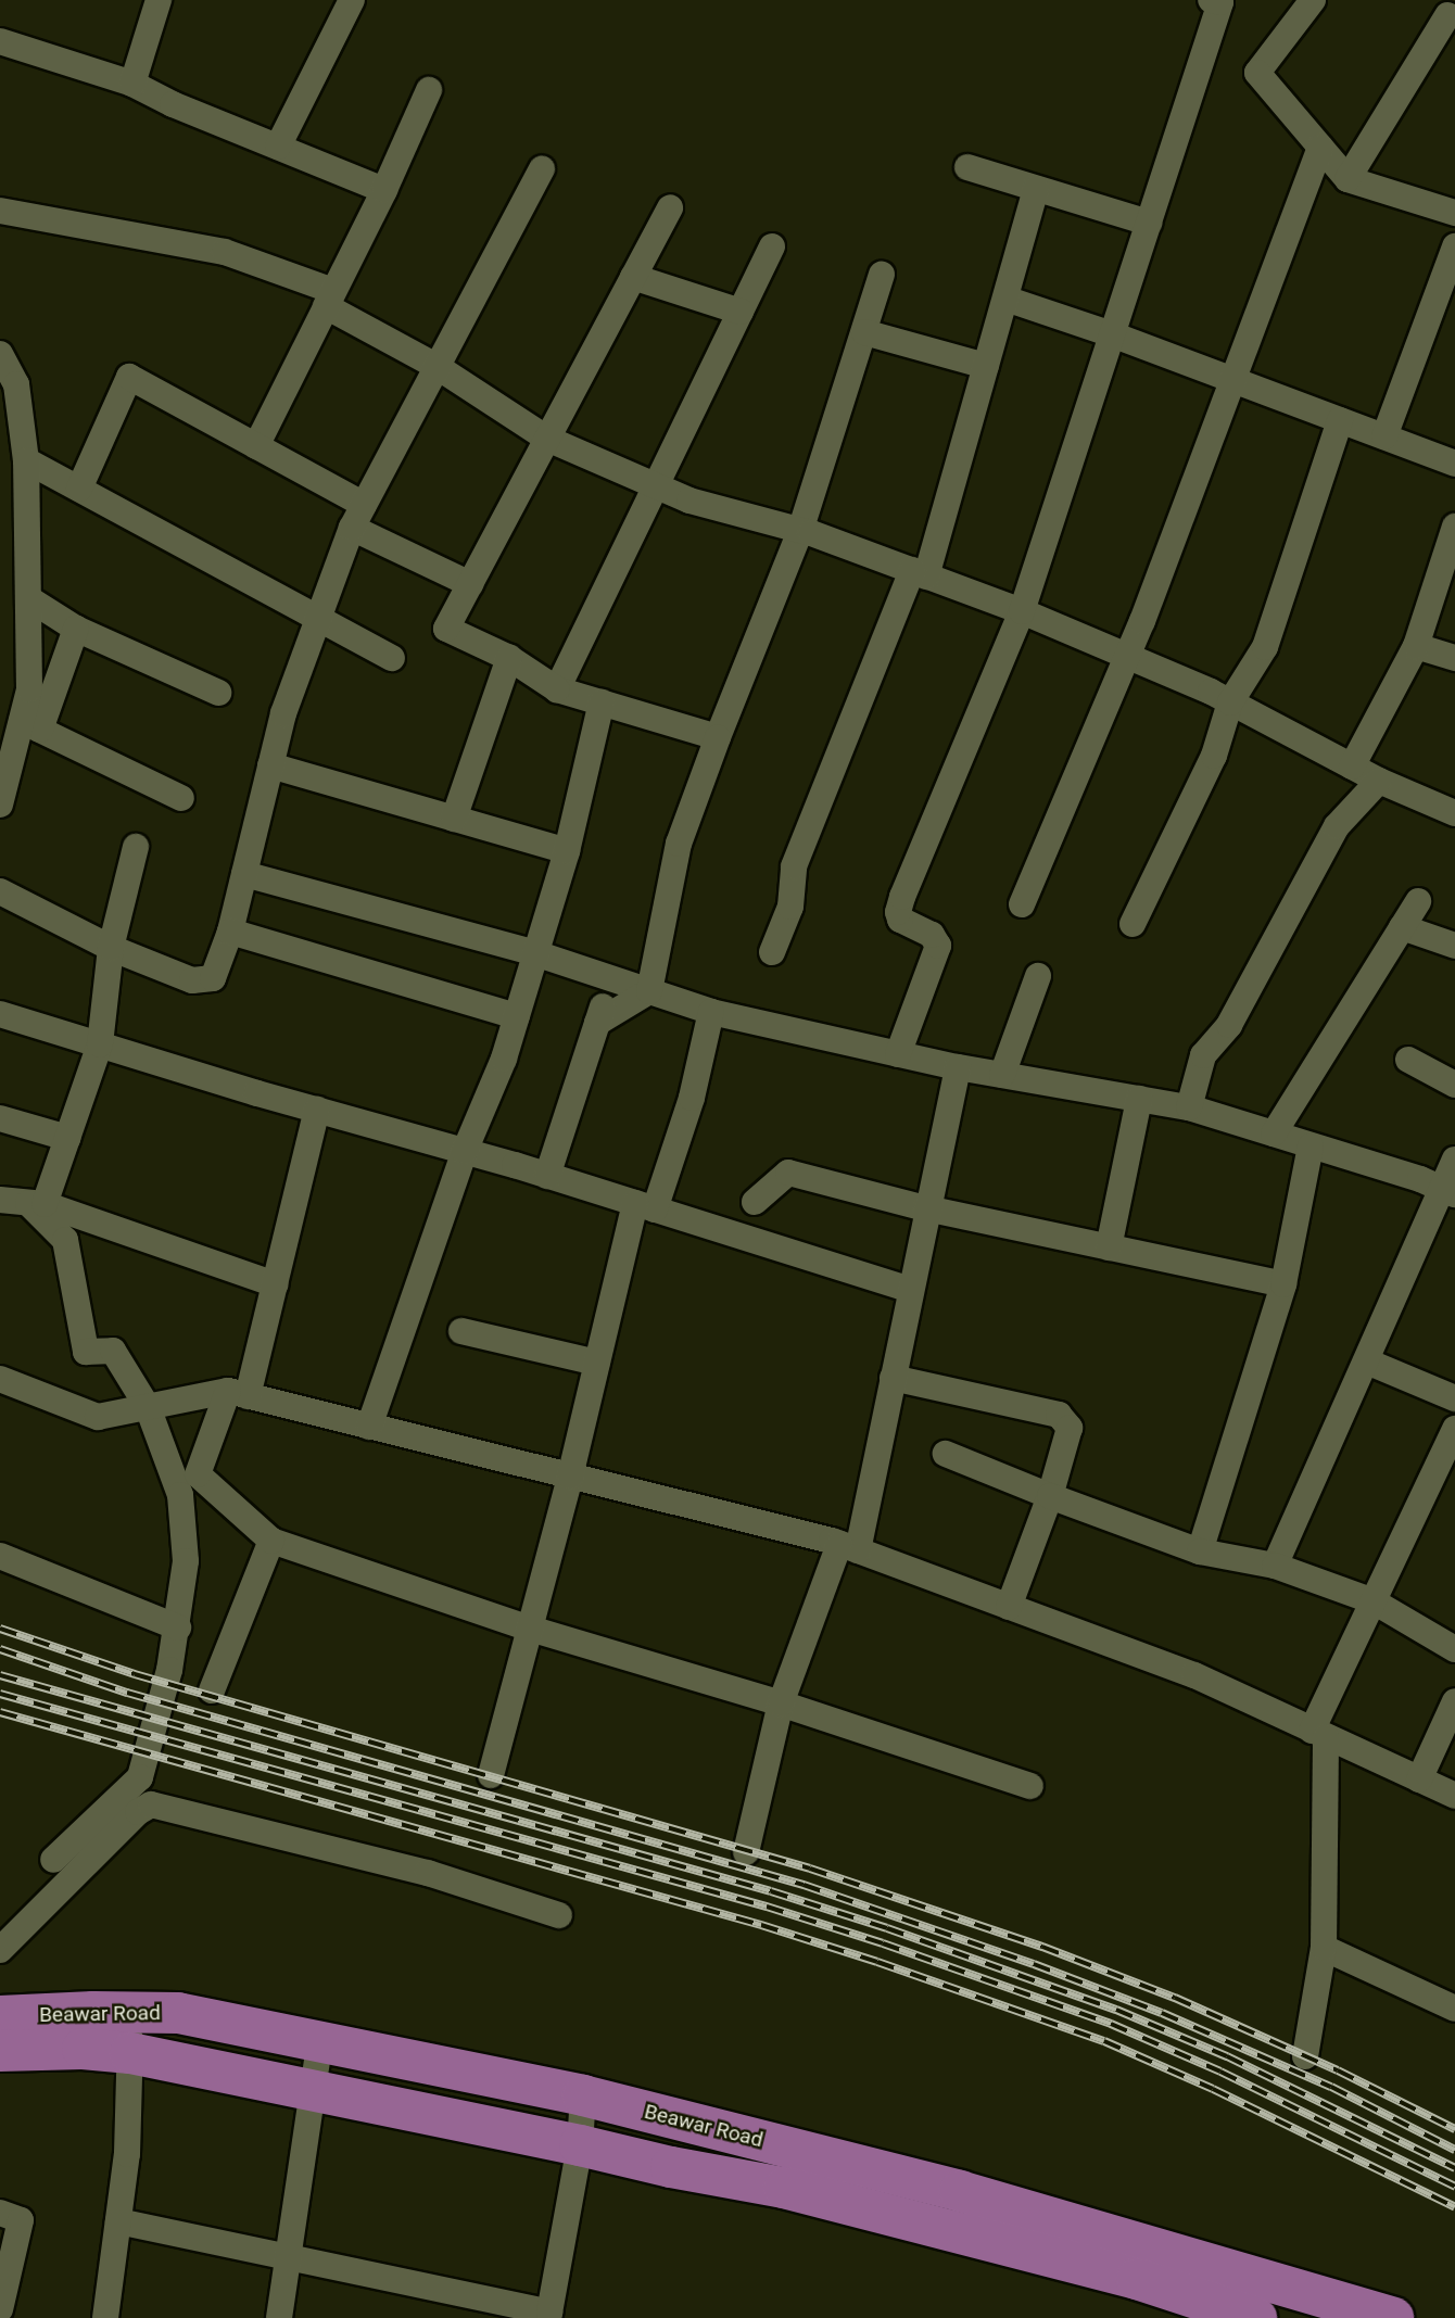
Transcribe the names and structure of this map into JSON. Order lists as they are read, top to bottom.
{
  "streets": {
    "main road": ["Beawar Road"]
  }
}
